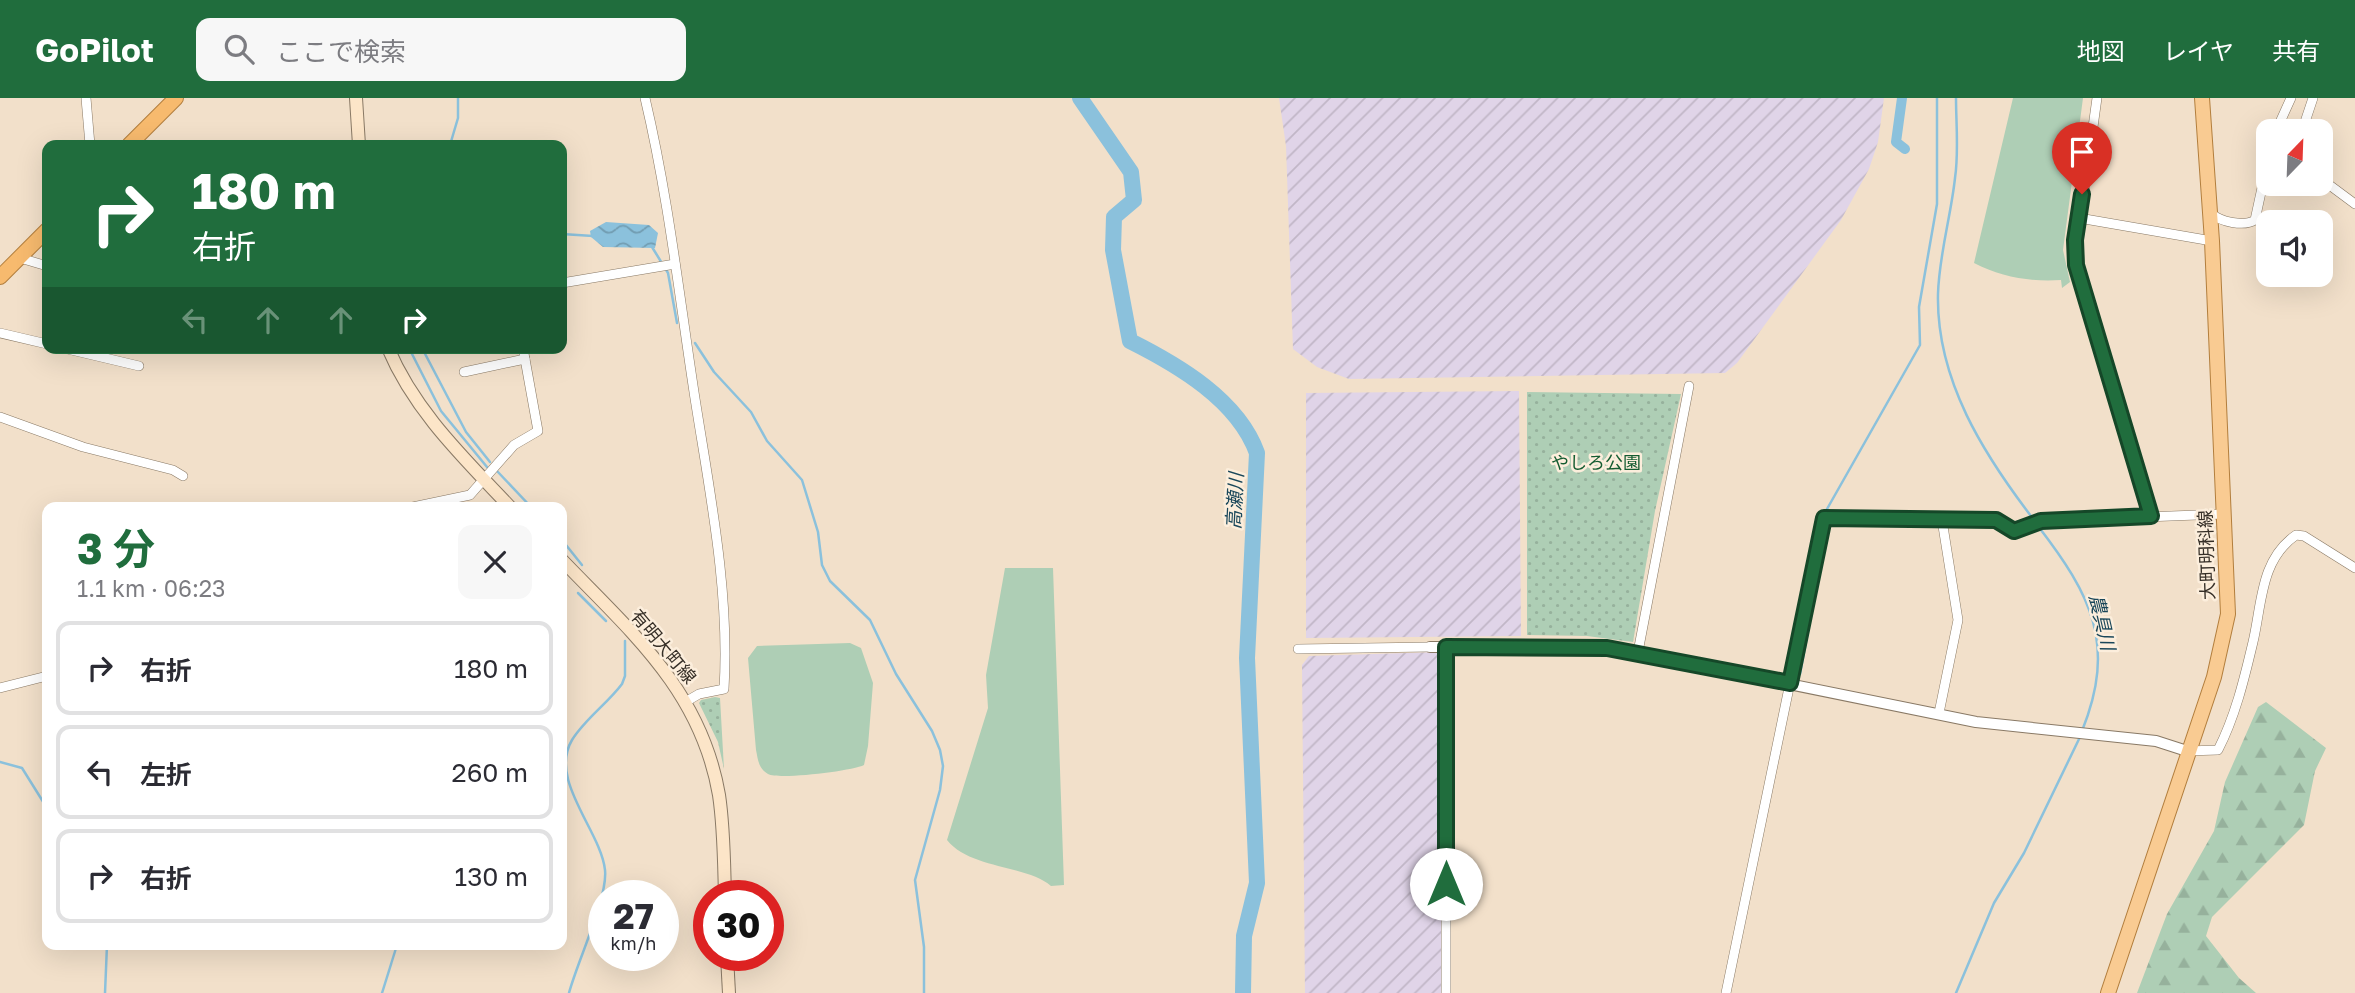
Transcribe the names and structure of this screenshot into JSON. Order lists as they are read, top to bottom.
{
  "streets": {
    "main road": ["大町明科線", "有明大町線"]
  },
  "water": ["高瀬川", "農具川"],
  "parks": ["やしろ公園"],
  "north": "top right",
  "page": {
    "header": "GoPilot",
    "search": "ここで検索",
    "nav": ["地図", "レイヤ", "共有"],
    "turn": ["180 m", "右折"],
    "heading": ["3 分", "1.1 km · 06:23"],
    "list": [
      {
        "name": "右折",
        "value": "180 m"
      },
      {
        "name": "左折",
        "value": "260 m"
      },
      {
        "name": "右折",
        "value": "130 m"
      }
    ],
    "speed": "27 km/h",
    "limit": "30"
  }
}
